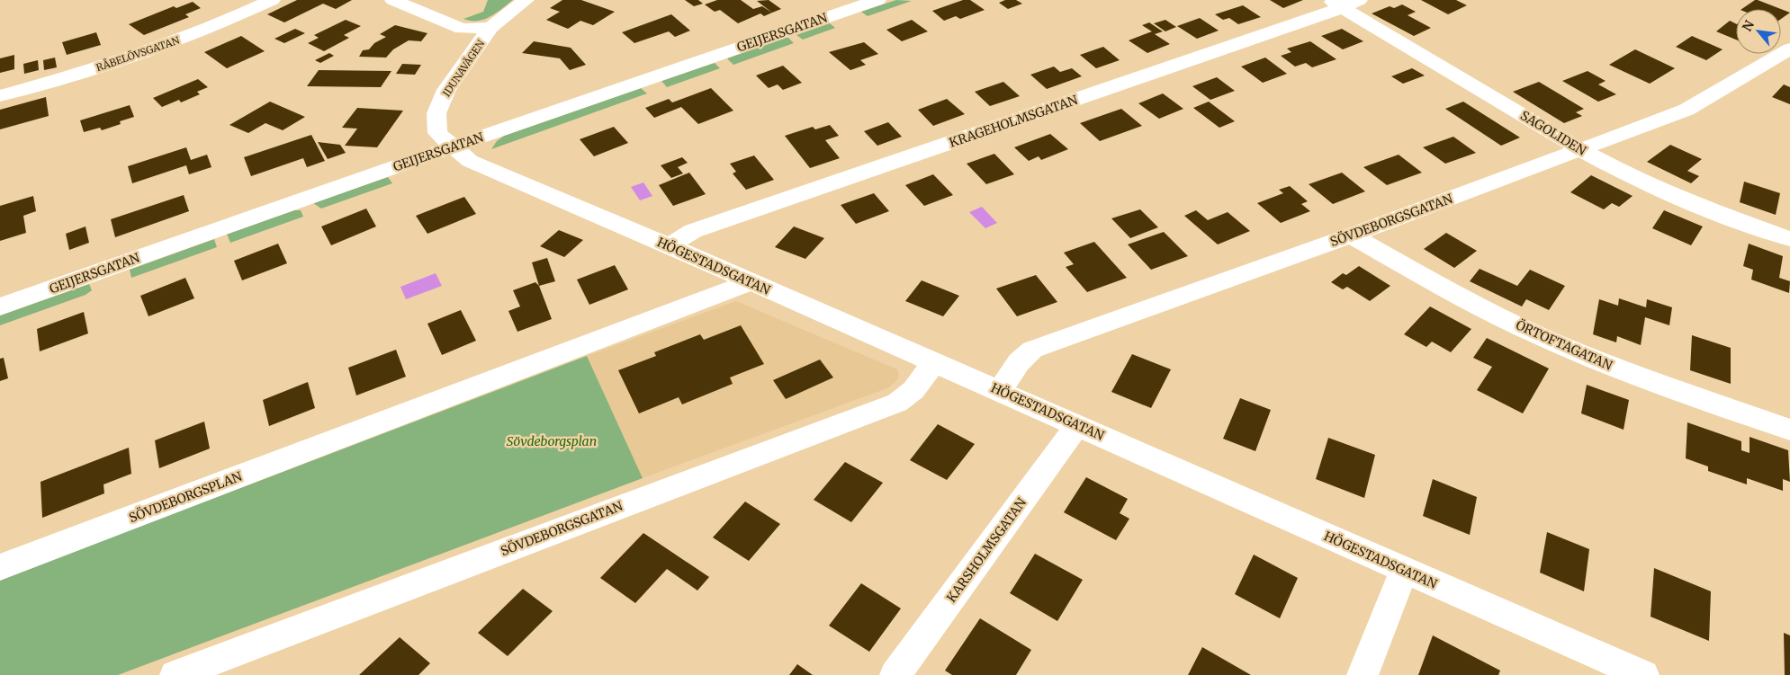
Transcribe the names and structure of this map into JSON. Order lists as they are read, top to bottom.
{
  "streets": {
    "street": [
      "GEIJERSGATAN",
      "RÅBELÖVSGATAN",
      "IDUNAVÄGEN",
      "KRAGEHOLMSGATAN",
      "SAGOLIDEN",
      "SÖVDEBORGSGATAN",
      "HÖGESTADSGATAN",
      "ÖRTOFTAGATAN",
      "SÖVDEBORGSPLAN",
      "KARSHOLMSGATAN"
    ]
  },
  "crossings": [
    ["GEIJERSGATAN", "IDUNAVÄGEN"],
    ["GEIJERSGATAN", "HÖGESTADSGATAN"],
    ["IDUNAVÄGEN", "HÖGESTADSGATAN"],
    ["KRAGEHOLMSGATAN", "SAGOLIDEN"],
    ["KRAGEHOLMSGATAN", "HÖGESTADSGATAN"],
    ["SAGOLIDEN", "SÖVDEBORGSGATAN"],
    ["SÖVDEBORGSGATAN", "HÖGESTADSGATAN"],
    ["SÖVDEBORGSGATAN", "ÖRTOFTAGATAN"],
    ["HÖGESTADSGATAN", "SÖVDEBORGSPLAN"],
    ["HÖGESTADSGATAN", "KARSHOLMSGATAN"]
  ],
  "parks": ["Sövdeborgsplan"],
  "north": "top left"
}
